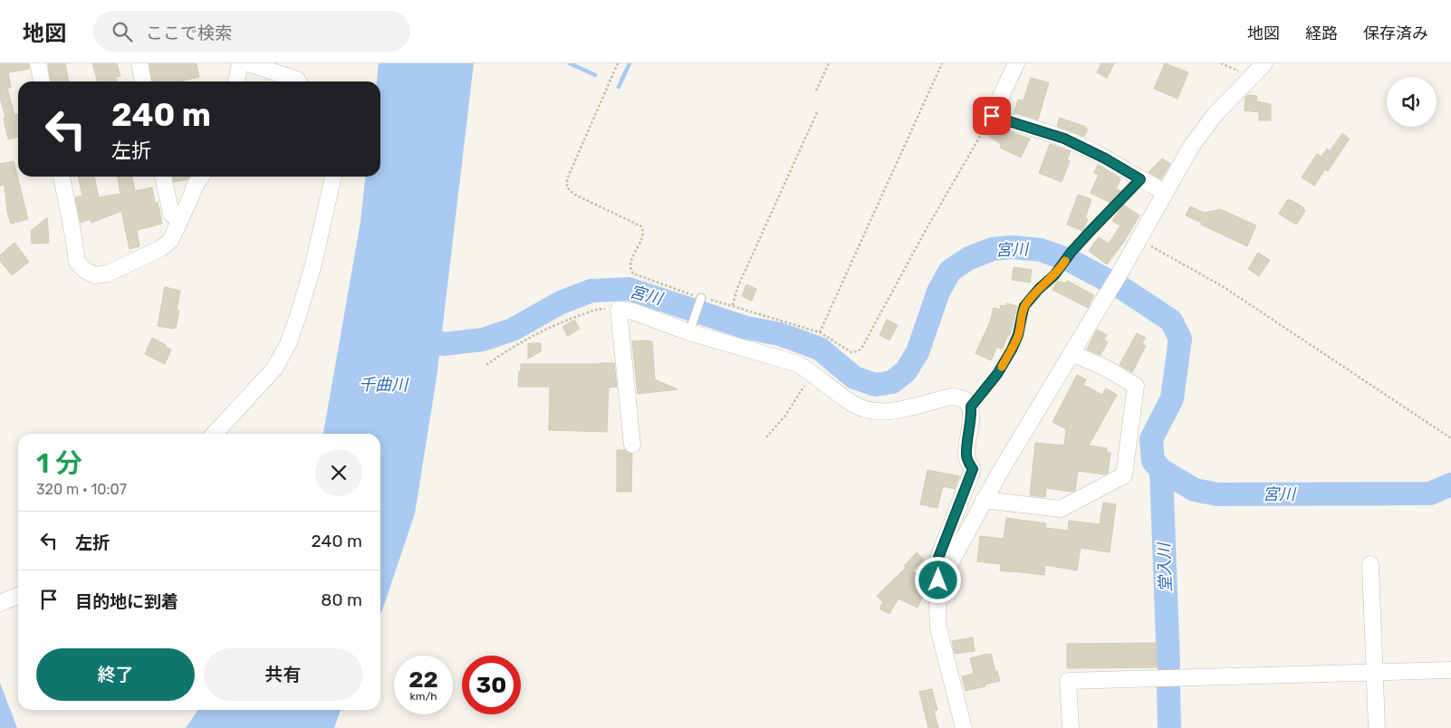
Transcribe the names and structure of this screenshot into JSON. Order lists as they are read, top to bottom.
{
  "water": ["宮川", "千曲川", "堂入川"],
  "page": {
    "header": "地図",
    "search": "ここで検索",
    "nav": ["地図", "経路", "保存済み"],
    "turn": ["240 m", "左折"],
    "heading": ["1 分", "320 m · 10:07"],
    "list": [
      {
        "name": "左折",
        "value": "240 m"
      },
      {
        "name": "目的地に到着",
        "value": "80 m"
      }
    ],
    "buttons": ["終了", "共有"],
    "speed": "22 km/h",
    "limit": "30"
  }
}
